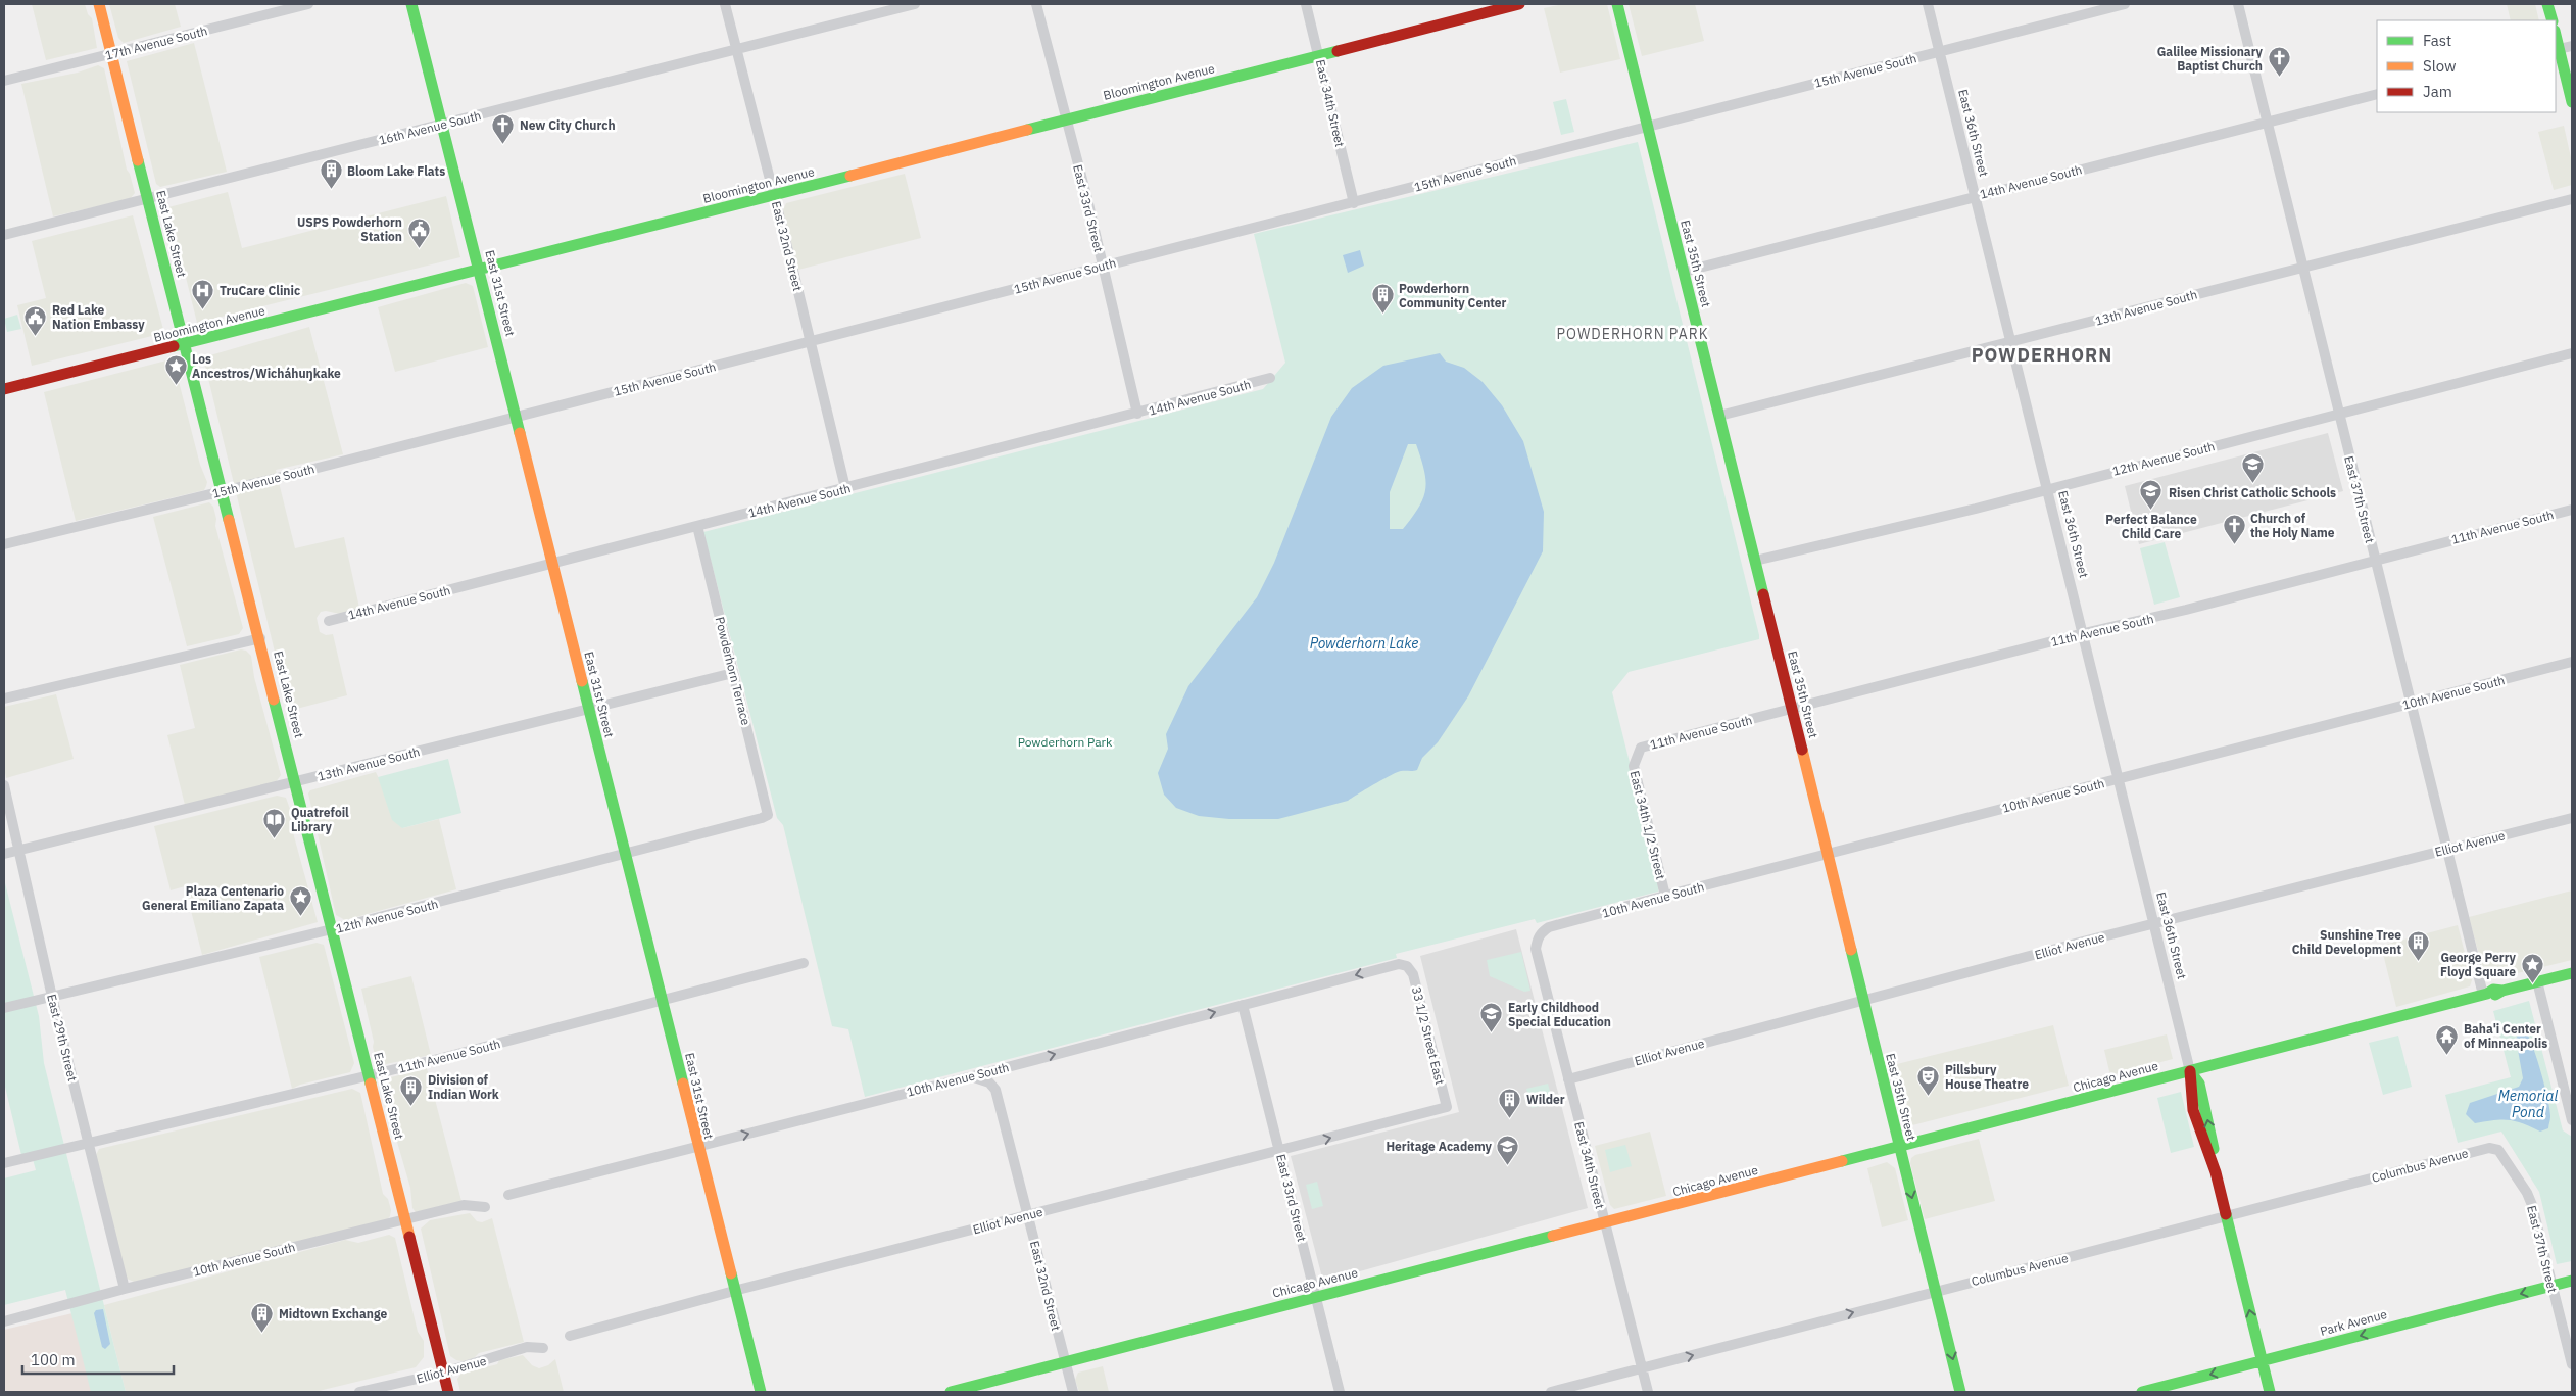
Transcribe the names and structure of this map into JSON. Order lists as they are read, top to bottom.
{
  "streets": {
    "street": [
      "17th Avenue South",
      "15th Avenue South",
      "Bloomington Avenue",
      "East 34th Street",
      "16th Avenue South",
      "East 36th Street",
      "14th Avenue South",
      "East 33rd Street",
      "East Lake Street",
      "East 32nd Street",
      "East 35th Street",
      "East 31st Street",
      "13th Avenue South",
      "12th Avenue South",
      "East 37th Street",
      "11th Avenue South",
      "Powderhorn Terrace",
      "10th Avenue South",
      "East 34th 1/2 Street",
      "Elliot Avenue",
      "33 1/2 Street East",
      "East 29th Street",
      "Chicago Avenue",
      "Columbus Avenue",
      "Park Avenue"
    ]
  },
  "crossings": [
    ["17th Avenue South", "East Lake Street"],
    ["15th Avenue South", "East 34th Street"],
    ["15th Avenue South", "East 36th Street"],
    ["15th Avenue South", "East 33rd Street"],
    ["15th Avenue South", "East Lake Street"],
    ["15th Avenue South", "East 32nd Street"],
    ["15th Avenue South", "East 35th Street"],
    ["15th Avenue South", "East 31st Street"],
    ["Bloomington Avenue", "East 34th Street"],
    ["Bloomington Avenue", "East 33rd Street"],
    ["Bloomington Avenue", "East Lake Street"],
    ["Bloomington Avenue", "East 32nd Street"],
    ["Bloomington Avenue", "East 31st Street"],
    ["East 34th Street", "10th Avenue South"],
    ["East 34th Street", "Elliot Avenue"],
    ["East 34th Street", "Chicago Avenue"],
    ["East 34th Street", "Columbus Avenue"],
    ["16th Avenue South", "East Lake Street"],
    ["16th Avenue South", "East 32nd Street"],
    ["16th Avenue South", "East 31st Street"],
    ["East 36th Street", "14th Avenue South"],
    ["East 36th Street", "13th Avenue South"],
    ["East 36th Street", "12th Avenue South"],
    ["East 36th Street", "11th Avenue South"],
    ["East 36th Street", "10th Avenue South"],
    ["East 36th Street", "Elliot Avenue"],
    ["East 36th Street", "Chicago Avenue"],
    ["East 36th Street", "Columbus Avenue"],
    ["East 36th Street", "Park Avenue"],
    ["14th Avenue South", "East 33rd Street"],
    ["14th Avenue South", "East 32nd Street"],
    ["14th Avenue South", "East 35th Street"],
    ["14th Avenue South", "East 31st Street"],
    ["14th Avenue South", "East 37th Street"],
    ["14th Avenue South", "Powderhorn Terrace"],
    ["East 33rd Street", "10th Avenue South"],
    ["East 33rd Street", "Elliot Avenue"],
    ["East 33rd Street", "Chicago Avenue"],
    ["East Lake Street", "13th Avenue South"],
    ["East Lake Street", "12th Avenue South"],
    ["East Lake Street", "11th Avenue South"],
    ["East Lake Street", "10th Avenue South"],
    ["East Lake Street", "Elliot Avenue"],
    ["East 32nd Street", "Elliot Avenue"],
    ["East 32nd Street", "Chicago Avenue"],
    ["East 35th Street", "13th Avenue South"],
    ["East 35th Street", "12th Avenue South"],
    ["East 35th Street", "11th Avenue South"],
    ["East 35th Street", "10th Avenue South"],
    ["East 35th Street", "Elliot Avenue"],
    ["East 35th Street", "Chicago Avenue"],
    ["East 35th Street", "Columbus Avenue"],
    ["East 31st Street", "13th Avenue South"],
    ["East 31st Street", "12th Avenue South"],
    ["East 31st Street", "11th Avenue South"],
    ["East 31st Street", "10th Avenue South"],
    ["East 31st Street", "Elliot Avenue"],
    ["13th Avenue South", "East 37th Street"],
    ["13th Avenue South", "Powderhorn Terrace"],
    ["13th Avenue South", "East 29th Street"],
    ["12th Avenue South", "East 37th Street"],
    ["12th Avenue South", "Powderhorn Terrace"],
    ["12th Avenue South", "East 29th Street"],
    ["East 37th Street", "11th Avenue South"],
    ["East 37th Street", "10th Avenue South"],
    ["East 37th Street", "Elliot Avenue"],
    ["East 37th Street", "Chicago Avenue"],
    ["East 37th Street", "Columbus Avenue"],
    ["East 37th Street", "Park Avenue"],
    ["11th Avenue South", "East 34th 1/2 Street"],
    ["11th Avenue South", "East 29th Street"],
    ["10th Avenue South", "East 34th 1/2 Street"],
    ["10th Avenue South", "33 1/2 Street East"],
    ["10th Avenue South", "East 29th Street"],
    ["Elliot Avenue", "33 1/2 Street East"]
  ],
  "one_way": ["Park Avenue"],
  "districts": ["POWDERHORN PARK", "POWDERHORN"],
  "water": ["Powderhorn Lake", "Memorial Pond"],
  "parks": ["Powderhorn Park"],
  "places": {
    "church": ["Galilee Missionary Baptist Church", "New City Church", "Church of the Holy Name"],
    "building": [
      "Bloom Lake Flats",
      "Powderhorn Community Center",
      "Sunshine Tree Child Development",
      "Division of Indian Work",
      "Wilder",
      "Midtown Exchange"
    ],
    "public building": ["USPS Powderhorn Station", "Red Lake Nation Embassy"],
    "hospital": ["TruCare Clinic"],
    "place": ["Los Ancestros/Wicháhuŋkake", "Plaza Centenario General Emiliano Zapata", "George Perry Floyd Square"],
    "school or university": [
      "Risen Christ Catholic Schools",
      "Perfect Balance Child Care",
      "Early Childhood Special Education",
      "Heritage Academy"
    ],
    "library": ["Quatrefoil Library"],
    "temple": ["Baha'i Center of Minneapolis"],
    "theatre": ["Pillsbury House Theatre"]
  },
  "legend": ["Fast", "Slow", "Jam"],
  "scale_bar": "100 m"
}
